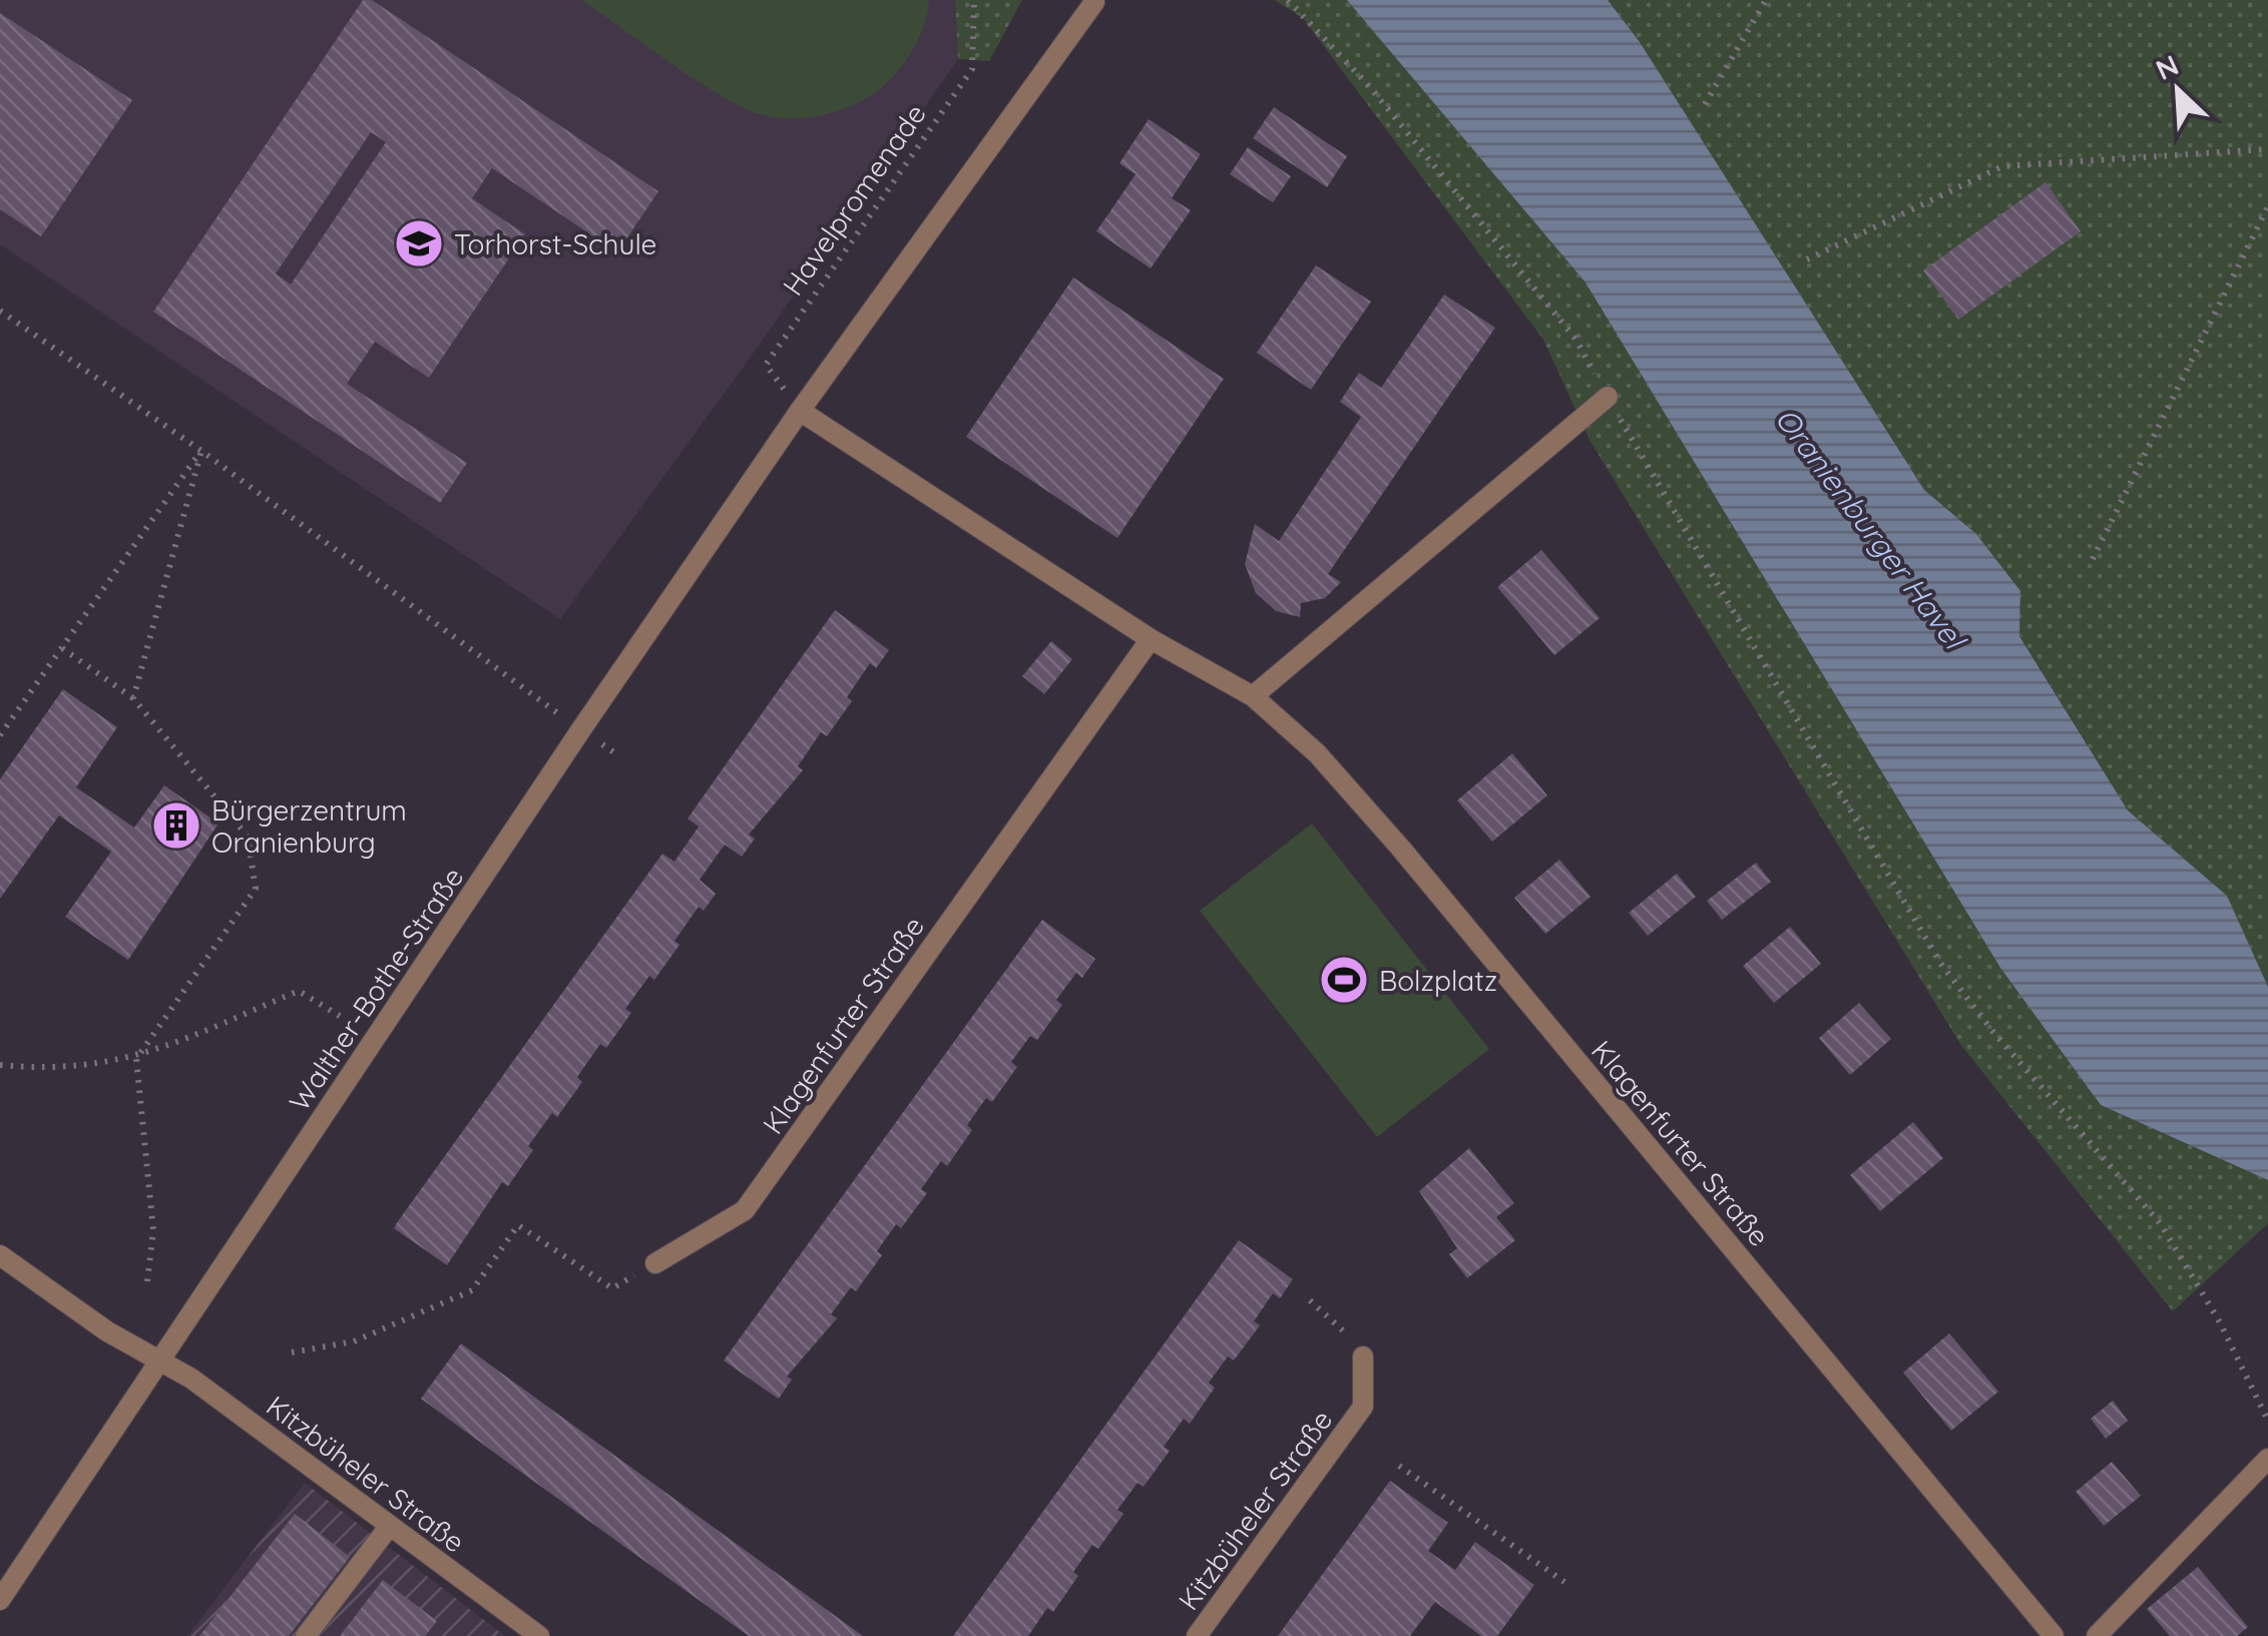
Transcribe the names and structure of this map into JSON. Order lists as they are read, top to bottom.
{
  "streets": {
    "street": ["Walther-Bothe-Straße", "Klagenfurter Straße", "Kitzbüheler Straße"],
    "path": ["Havelpromenade"]
  },
  "crossings": [
    ["Havelpromenade", "Walther-Bothe-Straße"],
    ["Havelpromenade", "Klagenfurter Straße"],
    ["Walther-Bothe-Straße", "Klagenfurter Straße"],
    ["Walther-Bothe-Straße", "Kitzbüheler Straße"]
  ],
  "water": ["Oranienburger Havel"],
  "places": {
    "school or university": ["Torhorst-Schule"],
    "building": ["Bürgerzentrum Oranienburg"],
    "sports": ["Bolzplatz"]
  },
  "north": "top left"
}
